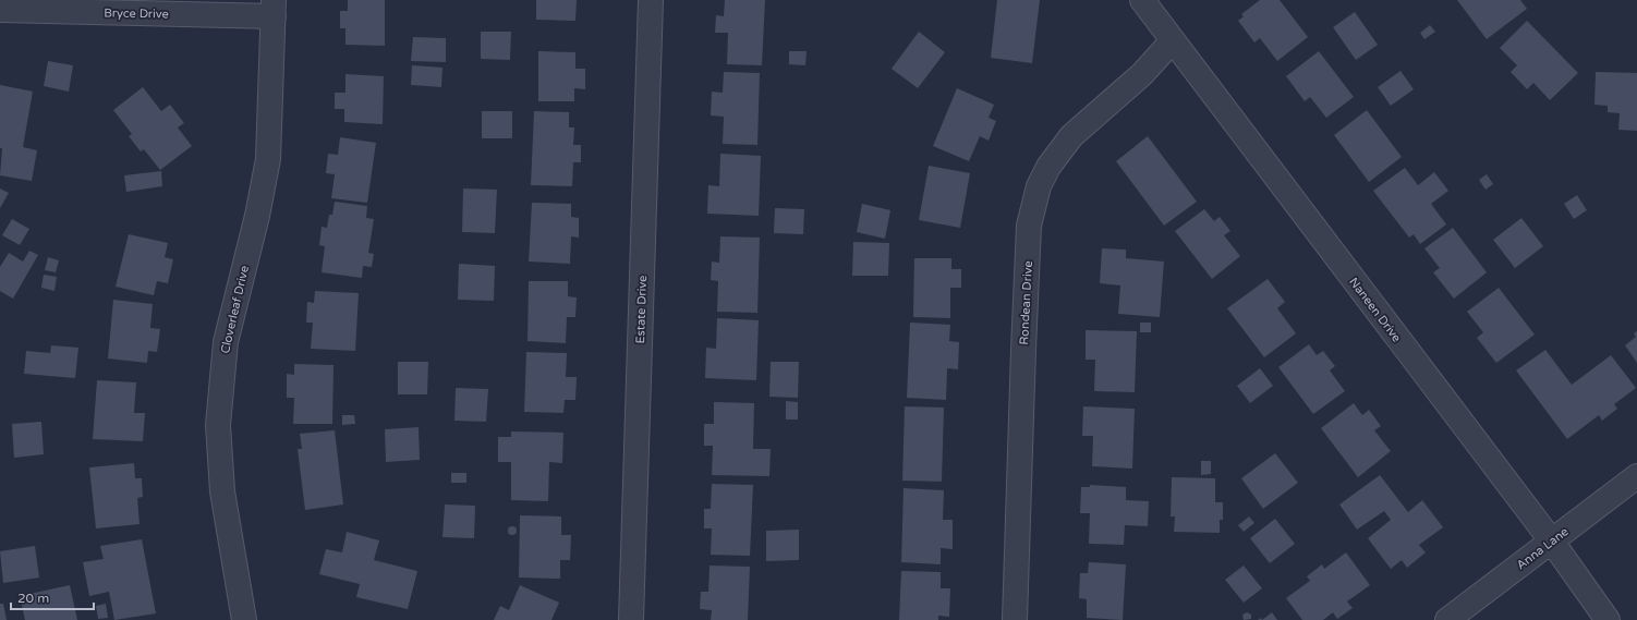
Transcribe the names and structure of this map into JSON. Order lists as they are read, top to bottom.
{
  "streets": {
    "street": [
      "Bryce Drive",
      "Rondean Drive",
      "Cloverleaf Drive",
      "Estate Drive",
      "Naneen Drive",
      "Anna Lane"
    ]
  },
  "crossings": [
    ["Bryce Drive", "Cloverleaf Drive"],
    ["Rondean Drive", "Naneen Drive"],
    ["Naneen Drive", "Anna Lane"]
  ],
  "scale_bar": "20 m"
}
